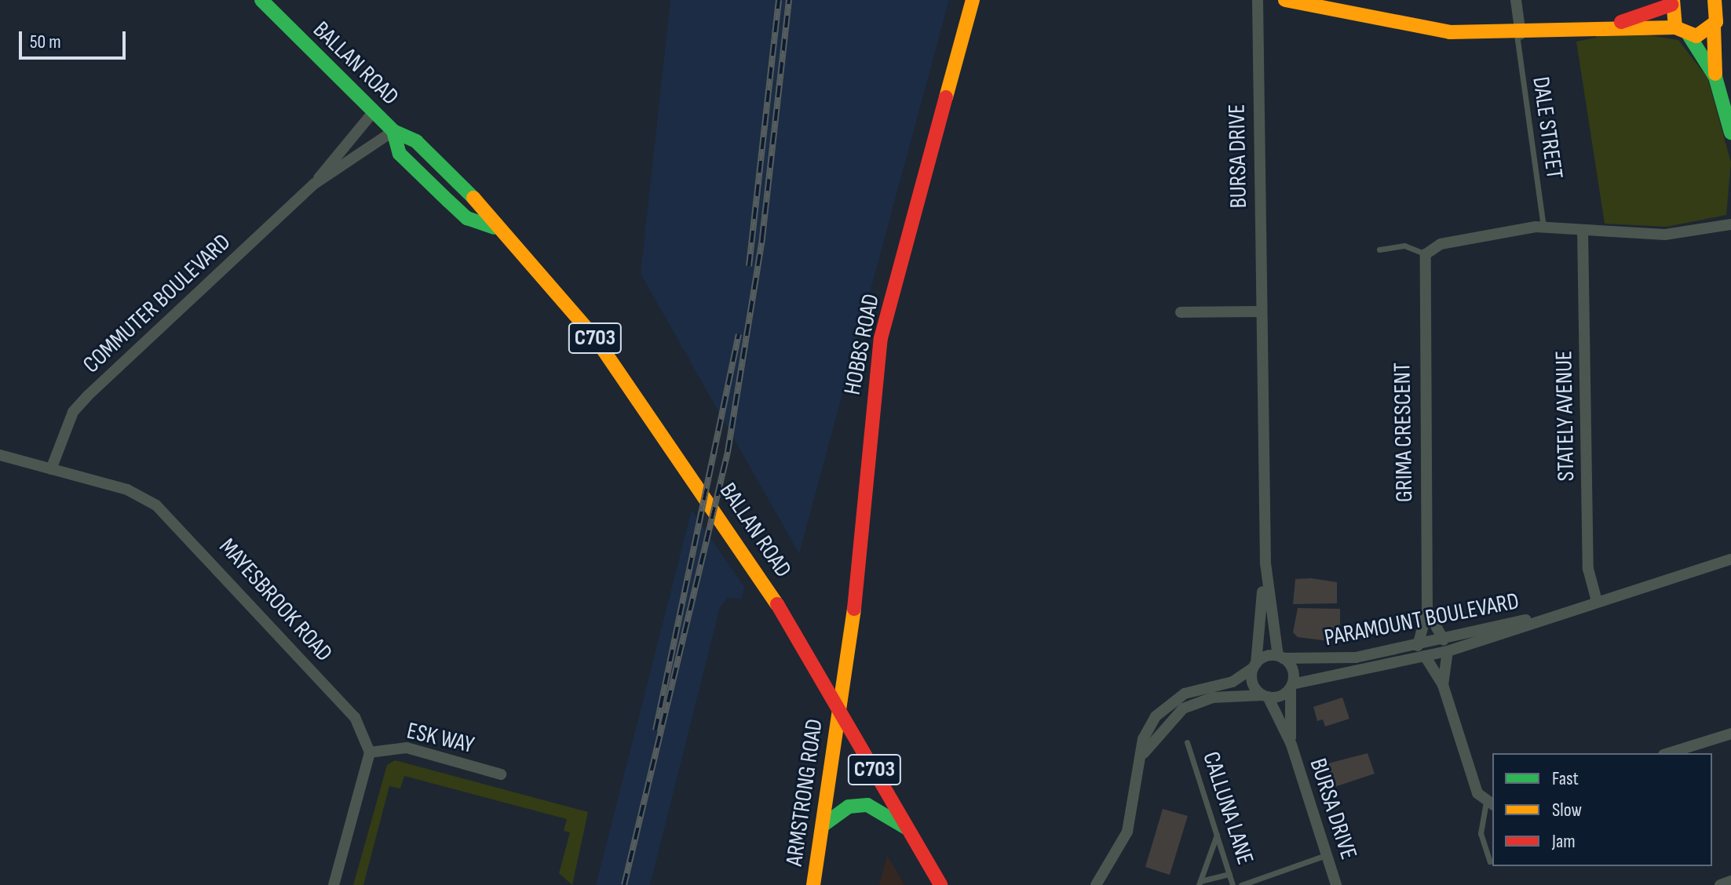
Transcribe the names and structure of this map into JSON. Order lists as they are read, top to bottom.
{
  "streets": {
    "street": [
      "BALLAN ROAD",
      "BURSA DRIVE",
      "COMMUTER BOULEVARD",
      "C703",
      "HOBBS ROAD",
      "STATELY AVENUE",
      "GRIMA CRESCENT",
      "MAYESBROOK ROAD",
      "PARAMOUNT BOULEVARD",
      "ESK WAY",
      "ARMSTRONG ROAD"
    ],
    "lane": ["DALE STREET", "CALLUNA LANE"]
  },
  "crossings": [
    ["BALLAN ROAD", "COMMUTER BOULEVARD"],
    ["BALLAN ROAD", "HOBBS ROAD"],
    ["BALLAN ROAD", "ARMSTRONG ROAD"],
    ["BURSA DRIVE", "PARAMOUNT BOULEVARD"],
    ["BURSA DRIVE", "CALLUNA LANE"],
    ["COMMUTER BOULEVARD", "MAYESBROOK ROAD"],
    ["HOBBS ROAD", "ARMSTRONG ROAD"],
    ["STATELY AVENUE", "PARAMOUNT BOULEVARD"],
    ["GRIMA CRESCENT", "PARAMOUNT BOULEVARD"],
    ["MAYESBROOK ROAD", "ESK WAY"]
  ],
  "legend": ["Fast", "Slow", "Jam"],
  "scale_bar": "50 m"
}
